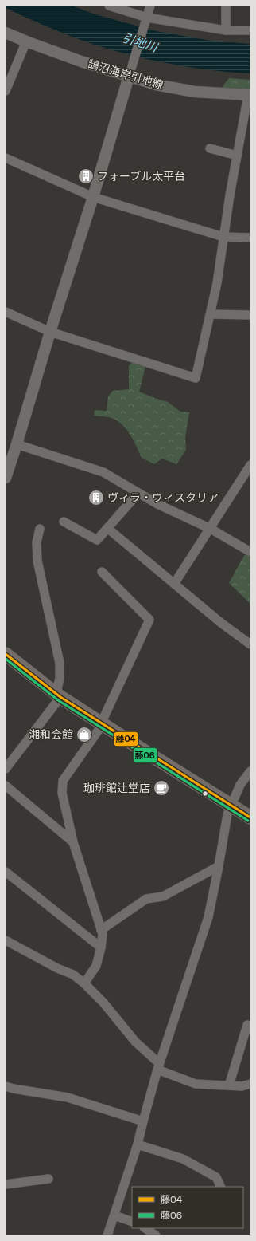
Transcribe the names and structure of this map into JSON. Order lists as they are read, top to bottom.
{
  "streets": {
    "street": ["鵠沼海岸引地線"]
  },
  "water": ["引地川"],
  "places": {
    "building": ["フォーブル太平台", "ヴィラ・ウィスタリア"],
    "shop": ["湘和会館"],
    "cafe": ["珈琲館辻堂店"]
  },
  "lines": ["transit line 藤04", "transit line 藤06"],
  "legend": ["藤04", "藤06"]
}
